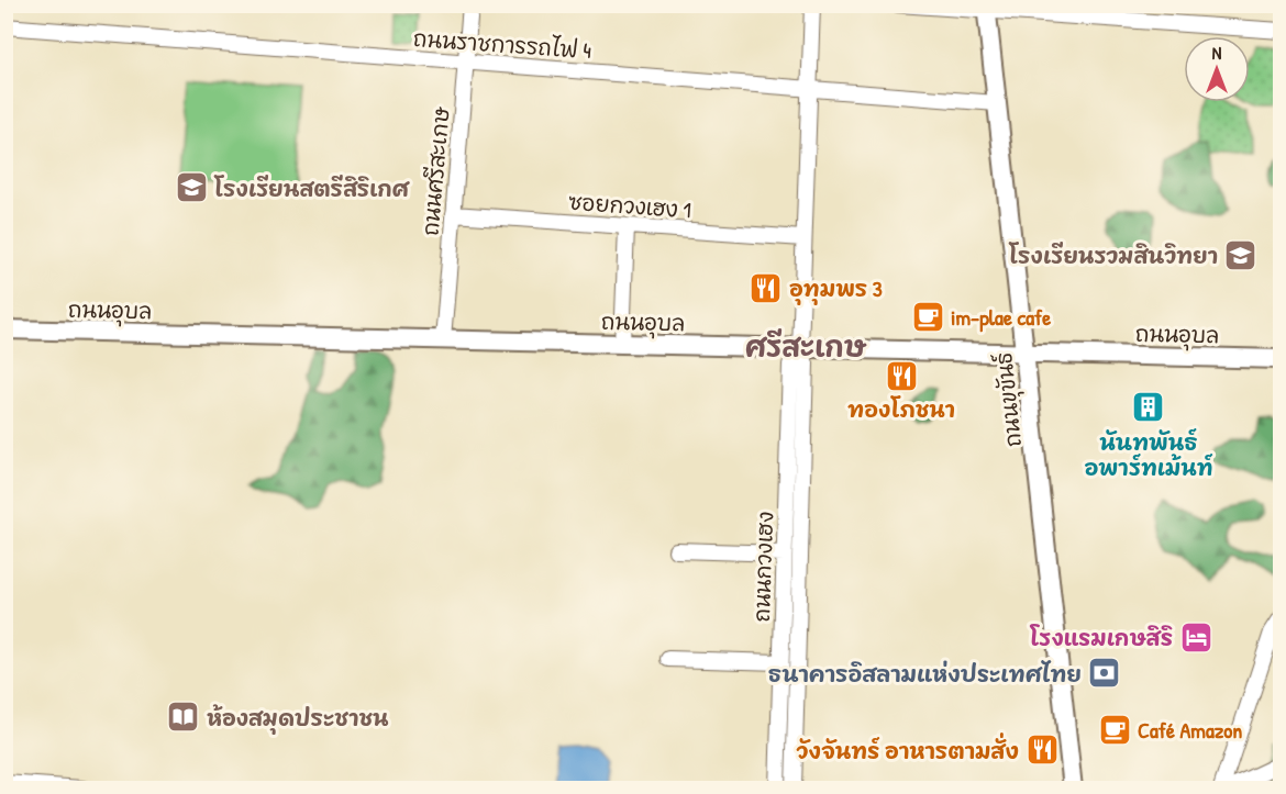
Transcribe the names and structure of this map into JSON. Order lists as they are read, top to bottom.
{
  "streets": {
    "main road": ["ถนนอุบล", "ถนนขุขันธ์"],
    "street": [
      "ถนนราชการรถไฟ 4",
      "ถนนศรีสะเกษ",
      "ซอยกวงเฮง 1",
      "ถนนกวงเฮง"
    ]
  },
  "crossings": [
    ["ถนนราชการรถไฟ 4", "ถนนศรีสะเกษ"],
    ["ถนนราชการรถไฟ 4", "ถนนขุขันธ์"],
    ["ถนนราชการรถไฟ 4", "ถนนกวงเฮง"],
    ["ถนนศรีสะเกษ", "ซอยกวงเฮง 1"],
    ["ถนนศรีสะเกษ", "ถนนอุบล"],
    ["ซอยกวงเฮง 1", "ถนนกวงเฮง"],
    ["ถนนอุบล", "ถนนขุขันธ์"],
    ["ถนนอุบล", "ถนนกวงเฮง"]
  ],
  "districts": ["ศรีสะเกษ"],
  "places": {
    "school or university": ["โรงเรียนสตรีสิริเกศ", "โรงเรียนรวมสินวิทยา"],
    "restaurant": ["อุทุมพร 3", "ทองโภชนา", "วังจันทร์ อาหารตามสั่ง"],
    "cafe": ["im-plae cafe", "Café Amazon"],
    "building": ["นันทพันธ์ อพาร์ทเม้นท์"],
    "hotel": ["โรงแรมเกษสิริ"],
    "bank": ["ธนาคารอิสลามแห่งประเทศไทย"],
    "library": ["ห้องสมุดประชาชน"]
  },
  "north": "top"
}
